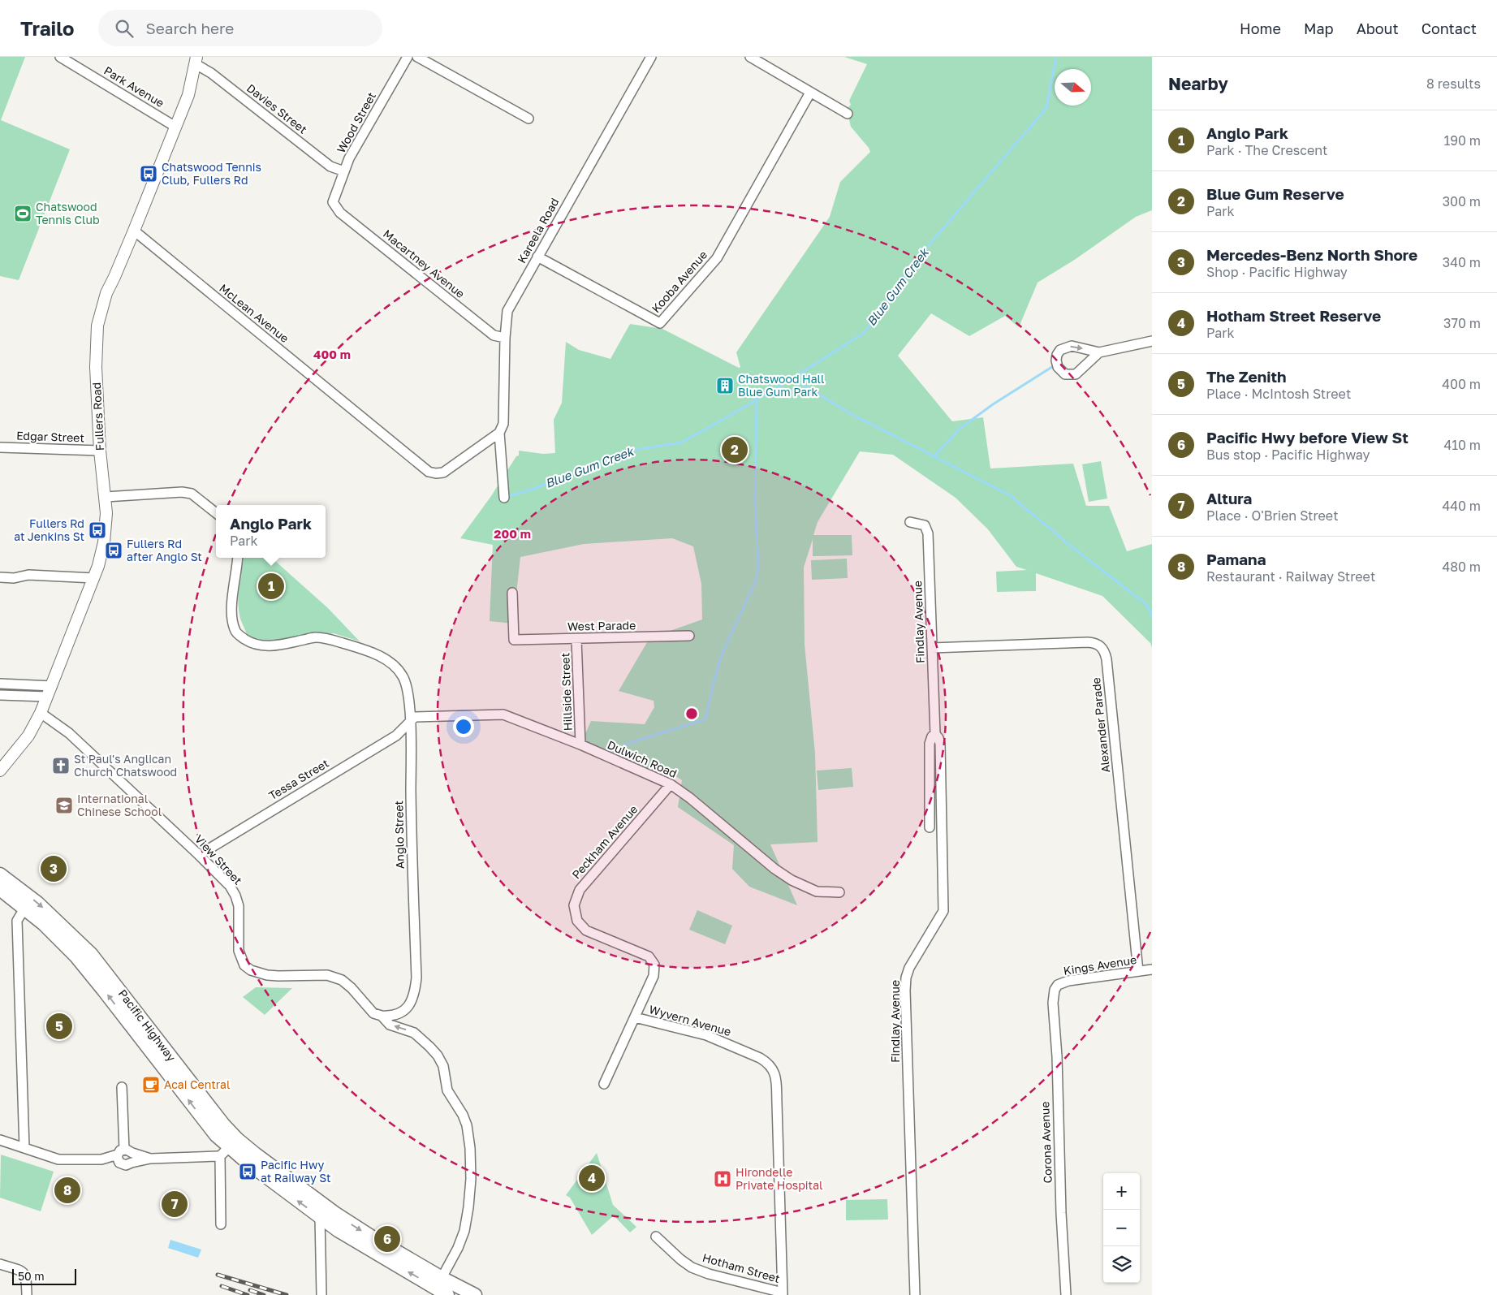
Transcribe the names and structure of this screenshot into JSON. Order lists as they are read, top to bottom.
{
  "streets": {
    "highway": ["Pacific Highway"],
    "main road": ["Fullers Road"],
    "street": [
      "Park Avenue",
      "Davies Street",
      "Wood Street",
      "Kareela Road",
      "Macartney Avenue",
      "Kooba Avenue",
      "McLean Avenue",
      "Edgar Street",
      "Findlay Avenue",
      "West Parade",
      "Hillside Street",
      "Alexander Parade",
      "Dulwich Road",
      "Tessa Street",
      "Anglo Street",
      "Peckham Avenue",
      "View Street",
      "Kings Avenue",
      "Wyvern Avenue",
      "Corona Avenue",
      "Hotham Street"
    ]
  },
  "crossings": [
    ["Park Avenue", "Fullers Road"],
    ["Davies Street", "Wood Street"],
    ["Davies Street", "Fullers Road"],
    ["Wood Street", "Macartney Avenue"],
    ["Kareela Road", "Macartney Avenue"],
    ["Kareela Road", "Kooba Avenue"],
    ["Kareela Road", "McLean Avenue"],
    ["McLean Avenue", "Fullers Road"],
    ["Fullers Road", "Edgar Street"],
    ["Fullers Road", "View Street"],
    ["Findlay Avenue", "Alexander Parade"],
    ["West Parade", "Hillside Street"],
    ["Hillside Street", "Dulwich Road"],
    ["Alexander Parade", "Kings Avenue"],
    ["Dulwich Road", "Tessa Street"],
    ["Dulwich Road", "Anglo Street"],
    ["Dulwich Road", "Peckham Avenue"],
    ["Tessa Street", "Anglo Street"],
    ["Tessa Street", "View Street"],
    ["Anglo Street", "View Street"],
    ["Peckham Avenue", "Wyvern Avenue"],
    ["View Street", "Pacific Highway"],
    ["Kings Avenue", "Corona Avenue"],
    ["Wyvern Avenue", "Hotham Street"]
  ],
  "water": ["Blue Gum Creek"],
  "places": {
    "bus stop": [
      "Chatswood Tennis Club, Fullers Rd",
      "Fullers Rd at Jenkins St",
      "Fullers Rd after Anglo St",
      "Pacific Hwy at Railway St"
    ],
    "sports": ["Chatswood Tennis Club"],
    "building": ["Chatswood Hall Blue Gum Park"],
    "church": ["St Paul's Anglican Church Chatswood"],
    "school or university": ["International Chinese School"],
    "cafe": ["Acai Central"],
    "hospital": ["Hirondelle Private Hospital"]
  },
  "scale_bar": "50 m",
  "north": "right",
  "page": {
    "header": "Trailo",
    "search": "Search here",
    "nav": [
      "Home",
      "Map",
      "About",
      "Contact"
    ],
    "heading": ["Nearby", "8 results"],
    "list": [
      {
        "mark": "1",
        "name": "Anglo Park",
        "note": "Park · The Crescent",
        "value": "190 m"
      },
      {
        "mark": "2",
        "name": "Blue Gum Reserve",
        "note": "Park",
        "value": "300 m"
      },
      {
        "mark": "3",
        "name": "Mercedes-Benz North Shore",
        "note": "Shop · Pacific Highway",
        "value": "340 m"
      },
      {
        "mark": "4",
        "name": "Hotham Street Reserve",
        "note": "Park",
        "value": "370 m"
      },
      {
        "mark": "5",
        "name": "The Zenith",
        "note": "Place · McIntosh Street",
        "value": "400 m"
      },
      {
        "mark": "6",
        "name": "Pacific Hwy before View St",
        "note": "Bus stop · Pacific Highway",
        "value": "410 m"
      },
      {
        "mark": "7",
        "name": "Altura",
        "note": "Place · O'Brien Street",
        "value": "440 m"
      },
      {
        "mark": "8",
        "name": "Pamana",
        "note": "Restaurant · Railway Street",
        "value": "480 m"
      }
    ],
    "pins": [
      "2",
      "1",
      "3",
      "5",
      "4",
      "8",
      "7",
      "6"
    ],
    "popup": ["Anglo Park", "Park"],
    "map_buttons": ["+", "−"],
    "scale": "50 m"
  },
  "rings": ["400 m", "200 m"]
}
